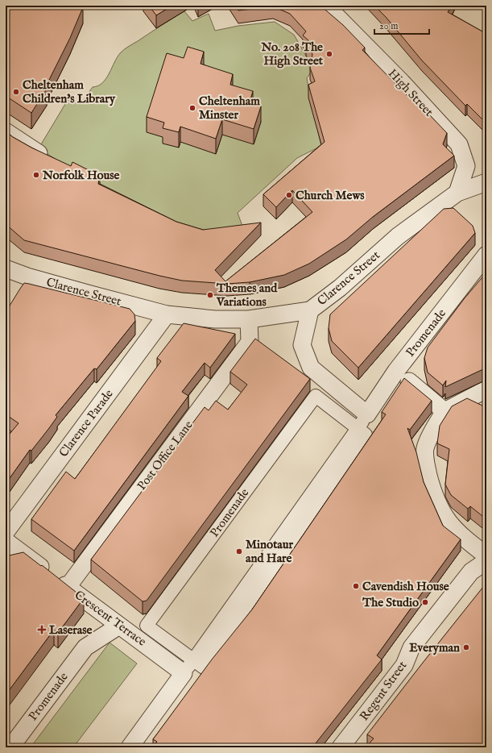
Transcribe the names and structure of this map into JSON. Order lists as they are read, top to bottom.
{
  "streets": {
    "street": [
      "High Street",
      "Clarence Street",
      "Promenade",
      "Clarence Parade",
      "Post Office Lane",
      "Crescent Terrace",
      "Regent Street"
    ]
  },
  "crossings": [
    ["High Street", "Clarence Street"],
    ["Clarence Street", "Clarence Parade"],
    ["Clarence Street", "Post Office Lane"],
    ["Promenade", "Crescent Terrace"],
    ["Post Office Lane", "Crescent Terrace"]
  ],
  "places": {
    "other": [
      "No. 208 The High Street",
      "Cheltenham Children's Library",
      "Cheltenham Minster",
      "Norfolk House",
      "Church Mews",
      "Themes and Variations",
      "Minotaur and Hare",
      "Cavendish House",
      "The Studio",
      "Everyman"
    ],
    "health": ["Laserase"]
  },
  "scale_bar": "20 m"
}
